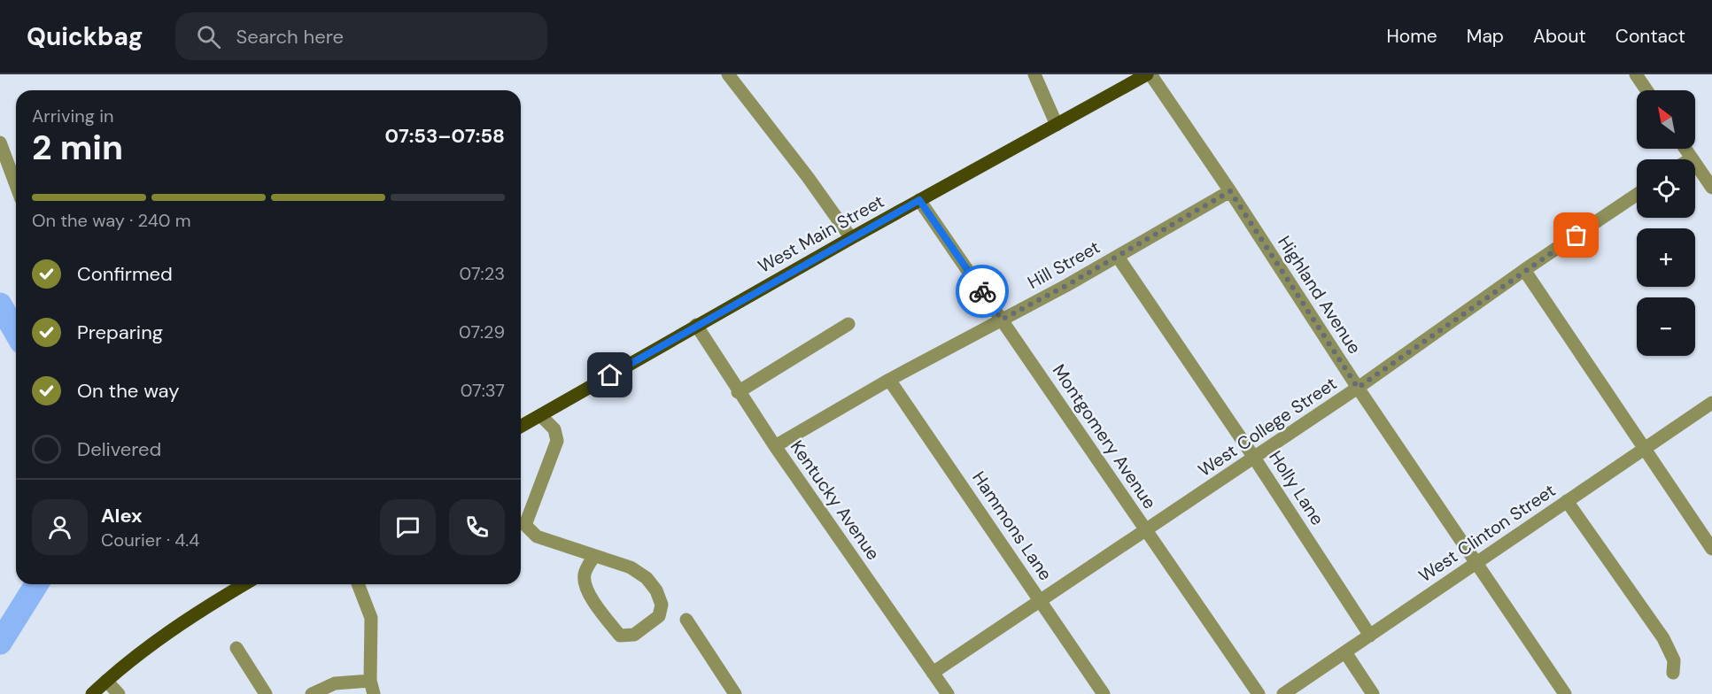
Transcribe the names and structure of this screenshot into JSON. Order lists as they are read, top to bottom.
{
  "streets": {
    "main road": ["West Main Street"],
    "street": [
      "Hill Street",
      "Highland Avenue",
      "West College Street",
      "Montgomery Avenue",
      "Holly Lane",
      "Kentucky Avenue",
      "Hammons Lane",
      "West Clinton Street"
    ]
  },
  "crossings": [
    ["West Main Street", "Highland Avenue"],
    ["West Main Street", "Montgomery Avenue"],
    ["West Main Street", "Kentucky Avenue"],
    ["Hill Street", "Highland Avenue"],
    ["Hill Street", "Montgomery Avenue"],
    ["Hill Street", "Holly Lane"],
    ["Hill Street", "Kentucky Avenue"],
    ["Hill Street", "Hammons Lane"],
    ["Highland Avenue", "West College Street"],
    ["Highland Avenue", "West Clinton Street"],
    ["West College Street", "Montgomery Avenue"],
    ["West College Street", "Holly Lane"],
    ["West College Street", "Kentucky Avenue"],
    ["West College Street", "Hammons Lane"],
    ["Holly Lane", "West Clinton Street"]
  ],
  "north": "top left",
  "page": {
    "header": "Quickbag",
    "search": "Search here",
    "nav": [
      "Home",
      "Map",
      "About",
      "Contact"
    ],
    "map_buttons": ["+", "−"],
    "heading": ["2 min", "Arriving in", "07:53–07:58"],
    "panel": ["Alex", "Courier · 4.4"],
    "bar": "On the way · 240 m",
    "list": [
      ["Confirmed", "07:23"],
      ["Preparing", "07:29"],
      ["On the way", "07:37"],
      "Delivered"
    ]
  }
}
